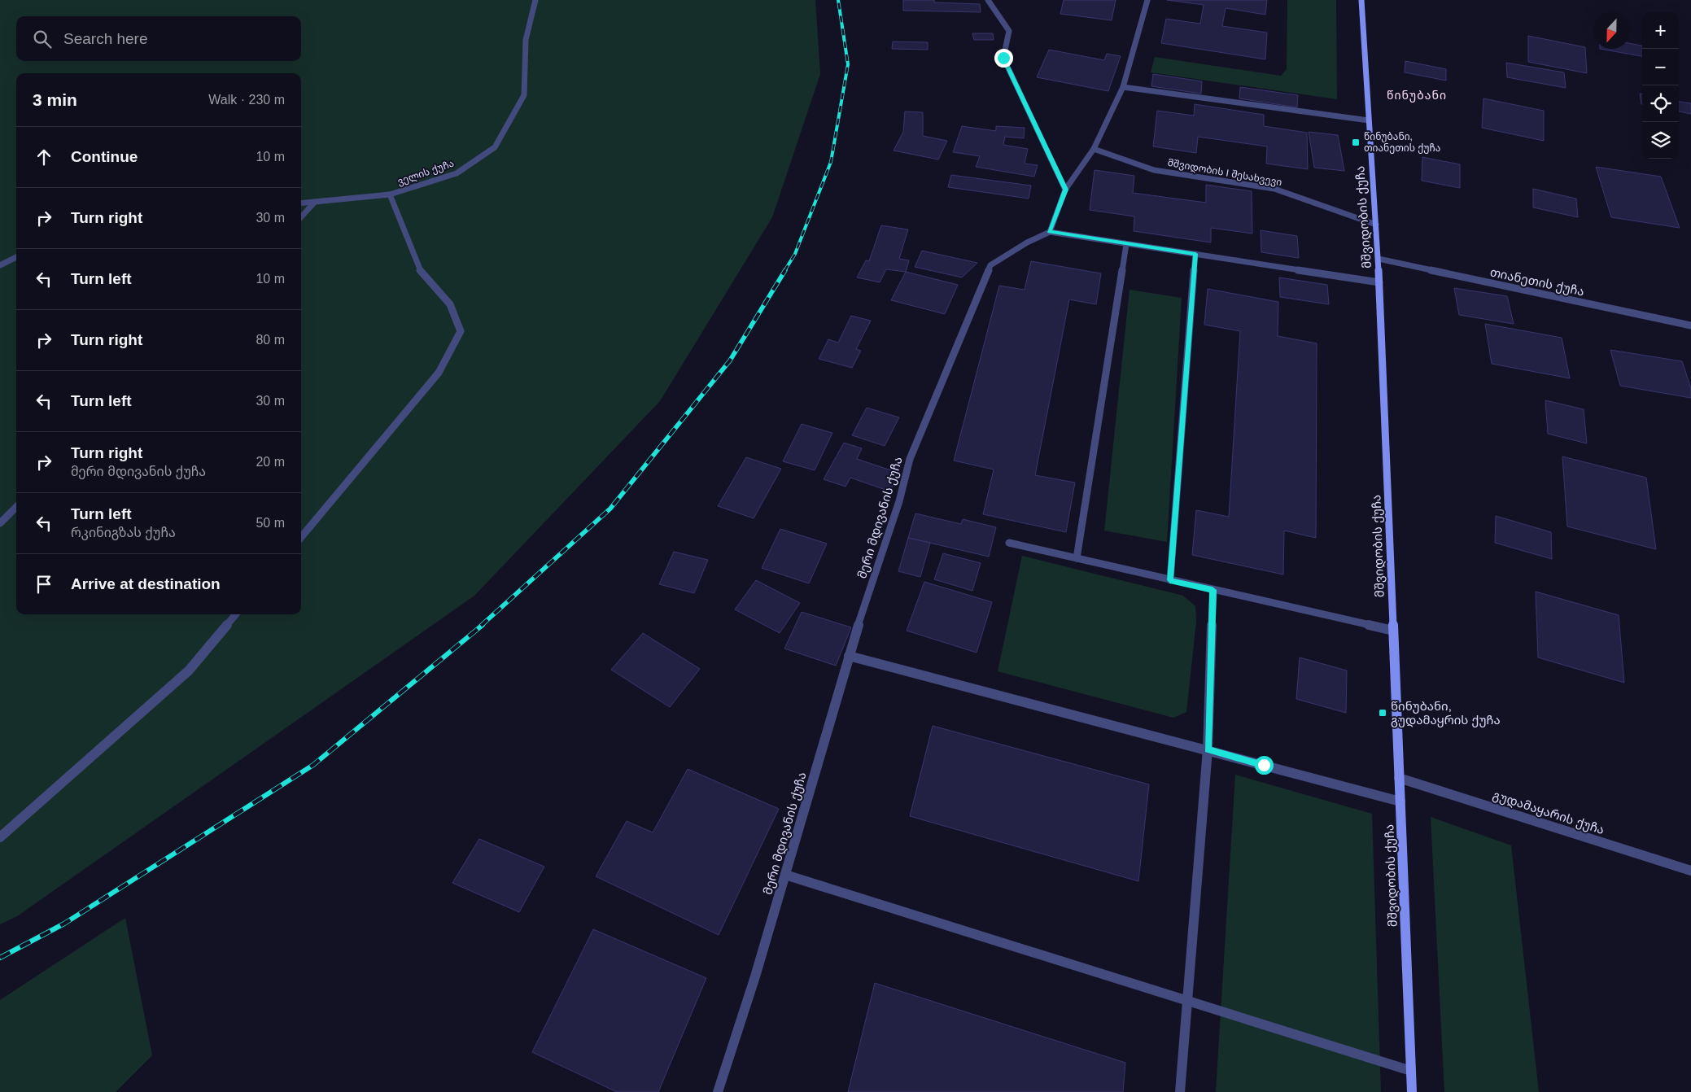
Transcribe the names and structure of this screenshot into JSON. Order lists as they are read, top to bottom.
{
  "streets": {
    "street": [
      "ველის ქუჩა",
      "მშვიდობის I შესახვევი",
      "მშვიდობის ქუჩა",
      "თიანეთის ქუჩა",
      "მერი მდივანის ქუჩა",
      "გუდამაყარის ქუჩა"
    ]
  },
  "crossings": [
    ["მშვიდობის I შესახვევი", "მშვიდობის ქუჩა"],
    ["მშვიდობის ქუჩა", "თიანეთის ქუჩა"],
    ["მშვიდობის ქუჩა", "გუდამაყარის ქუჩა"]
  ],
  "districts": ["წინუბანი"],
  "places": {
    "transit": ["წინუბანი, თიანეთის ქუჩა", "წინუბანი, გუდამაყრის ქუჩა"]
  },
  "north": "bottom",
  "page": {
    "map_buttons": ["+", "−"],
    "search": "Search here",
    "heading": ["3 min", "Walk · 230 m"],
    "list": [
      ["Continue", "10 m"],
      ["Turn right", "30 m"],
      ["Turn left", "10 m"],
      ["Turn right", "80 m"],
      ["Turn left", "30 m"],
      ["Turn right", "მერი მდივანის ქუჩა", "20 m"],
      ["Turn left", "რკინიგზას ქუჩა", "50 m"],
      "Arrive at destination"
    ]
  }
}
